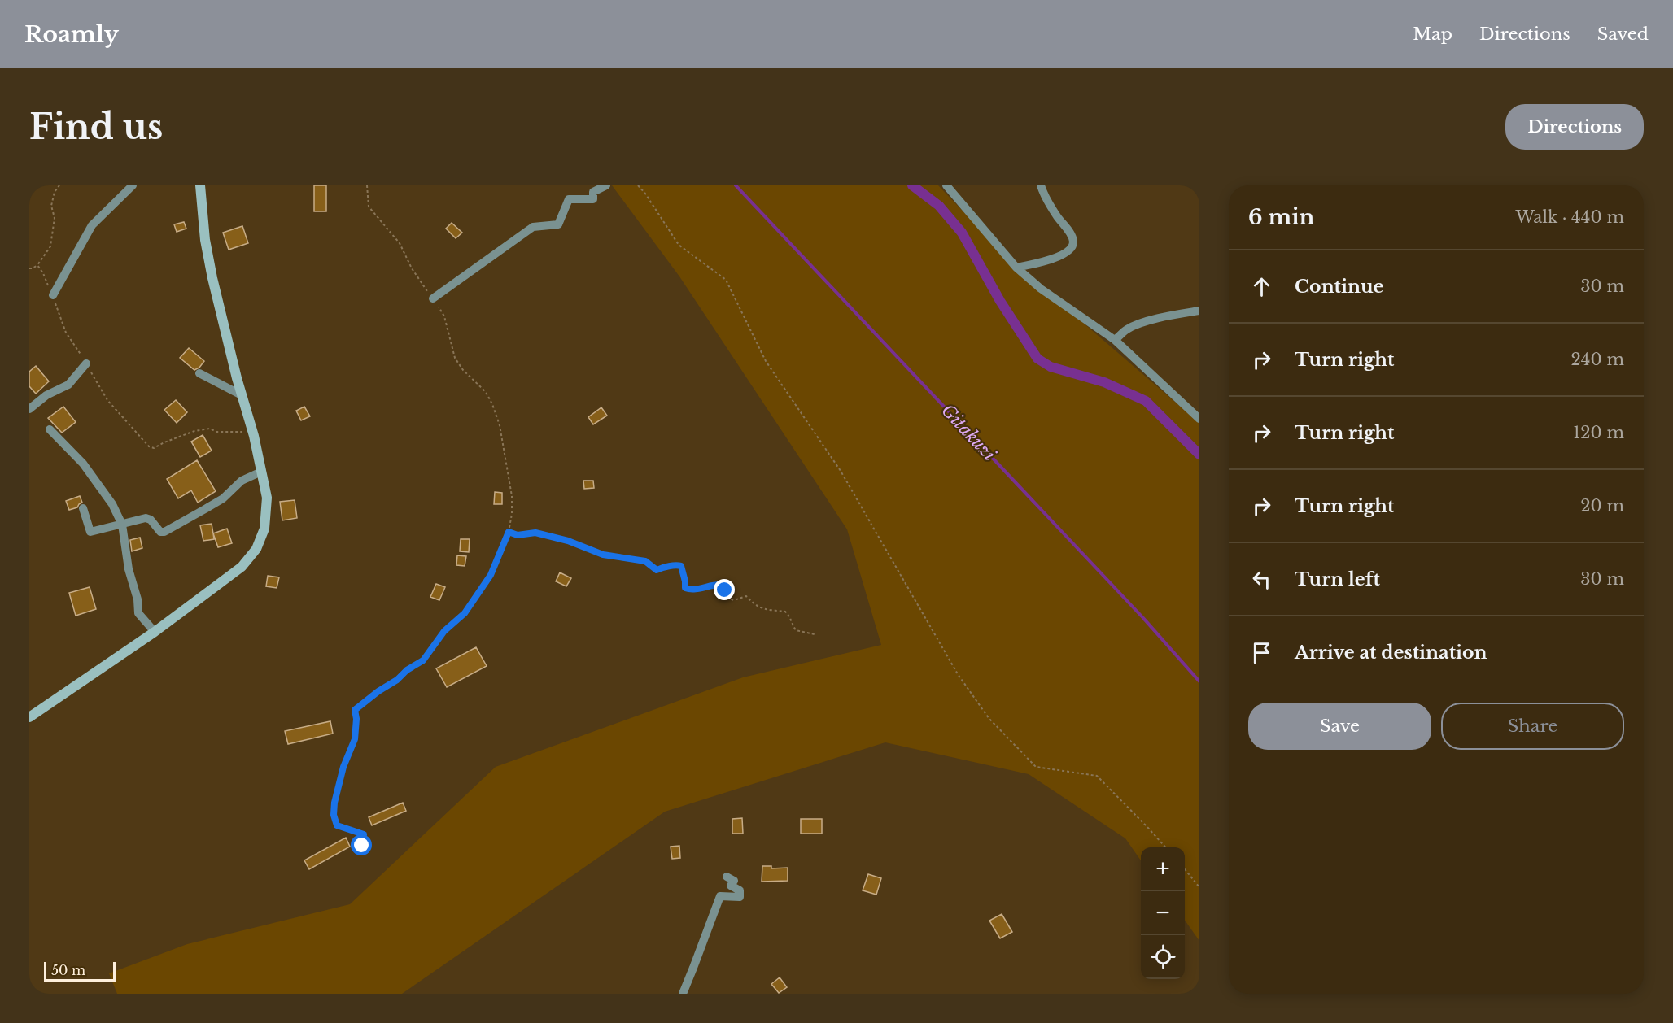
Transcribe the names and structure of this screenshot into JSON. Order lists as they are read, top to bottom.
{
  "water": ["Gitakuzi"],
  "scale_bar": "50 m",
  "page": {
    "header": "Roamly",
    "nav": ["Map", "Directions", "Saved"],
    "buttons": [
      "Directions",
      ["Save", "Share"]
    ],
    "title": "Find us",
    "heading": ["6 min", "Walk · 440 m"],
    "list": [
      ["Continue", "30 m"],
      ["Turn right", "240 m"],
      ["Turn right", "120 m"],
      ["Turn right", "20 m"],
      ["Turn left", "30 m"],
      "Arrive at destination"
    ],
    "map_buttons": ["+", "−"],
    "scale": "50 m"
  }
}
